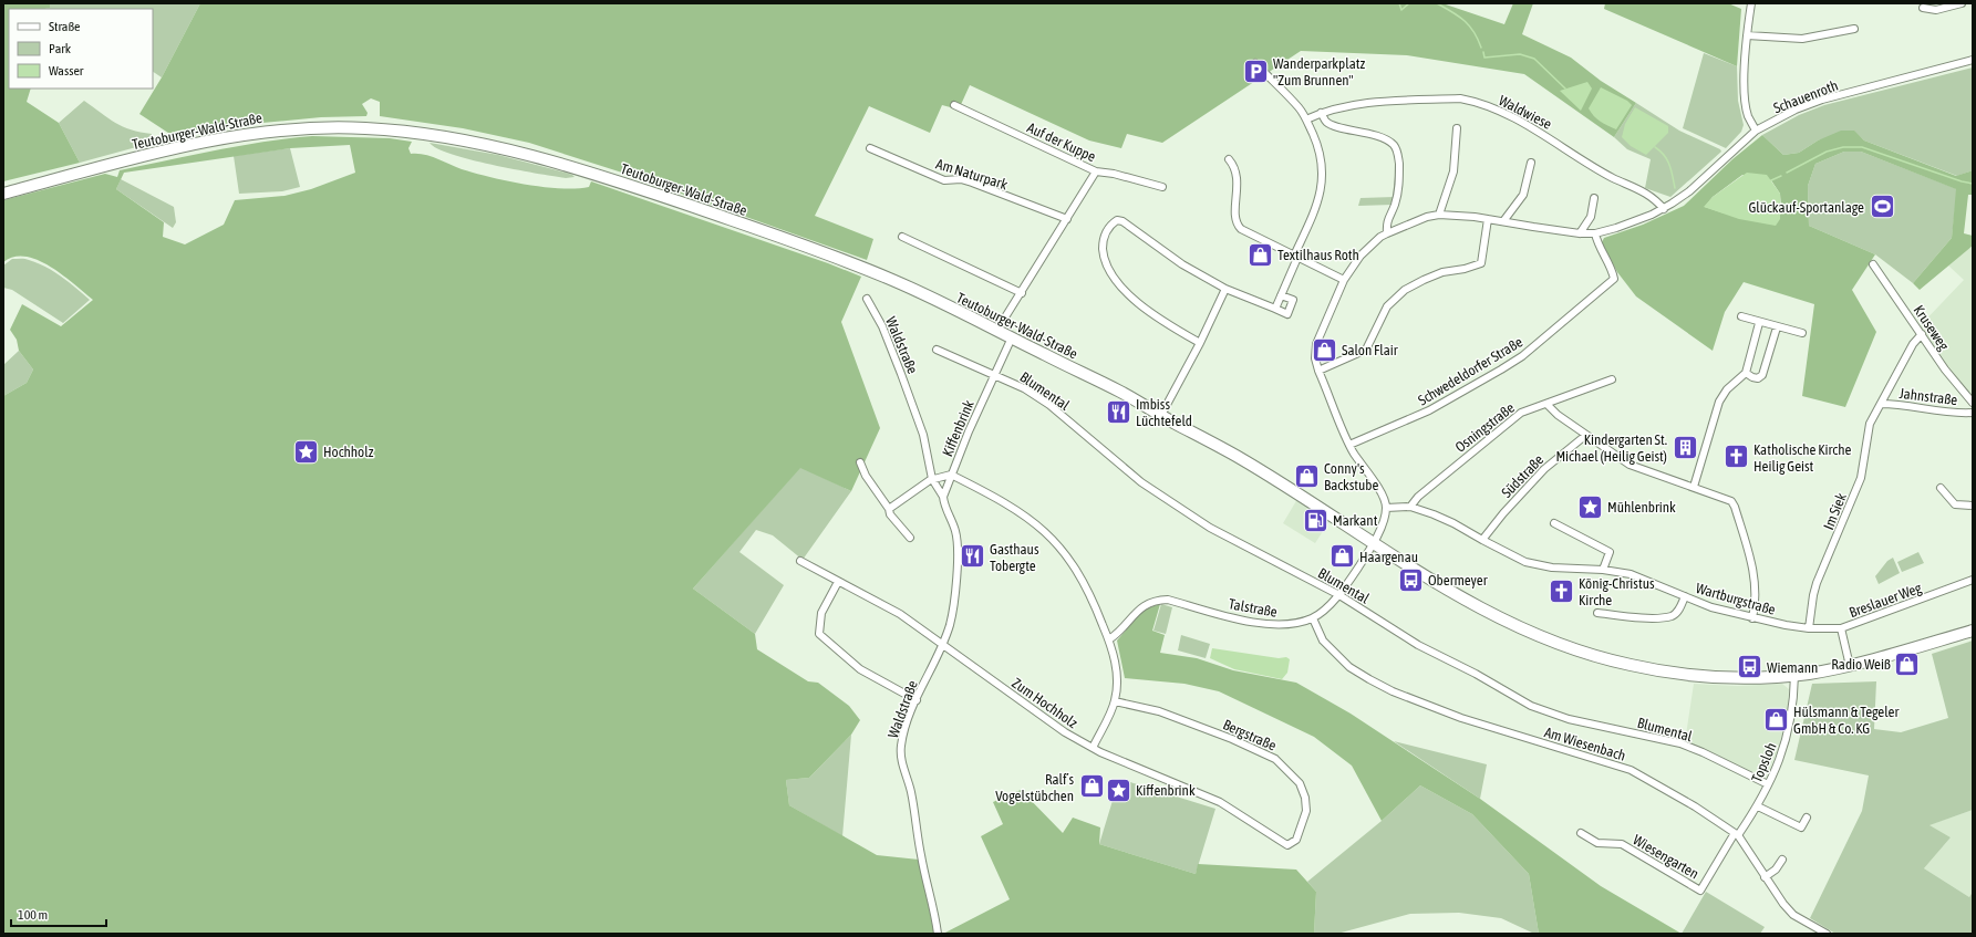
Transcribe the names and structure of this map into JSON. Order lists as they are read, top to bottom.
{
  "streets": {
    "main road": ["Teutoburger-Wald-Straße"],
    "street": [
      "Schauenroth",
      "Waldwiese",
      "Auf der Kuppe",
      "Am Naturpark",
      "Kruseweg",
      "Waldstraße",
      "Schwedeldorfer Straße",
      "Blumental",
      "Jahnstraße",
      "Osningstraße",
      "Kiffenbrink",
      "Südstraße",
      "Im Siek",
      "Wartburgstraße",
      "Breslauer Weg",
      "Talstraße",
      "Zum Hochholz",
      "Bergstraße",
      "Am Wiesenbach",
      "Topsloh",
      "Wiesengarten"
    ]
  },
  "crossings": [
    ["Schauenroth", "Waldwiese"],
    ["Schauenroth", "Schwedeldorfer Straße"],
    ["Teutoburger-Wald-Straße", "Kiffenbrink"],
    ["Teutoburger-Wald-Straße", "Breslauer Weg"],
    ["Teutoburger-Wald-Straße", "Talstraße"],
    ["Teutoburger-Wald-Straße", "Topsloh"],
    ["Kruseweg", "Im Siek"],
    ["Waldstraße", "Zum Hochholz"],
    ["Blumental", "Kiffenbrink"],
    ["Blumental", "Talstraße"],
    ["Blumental", "Topsloh"],
    ["Jahnstraße", "Im Siek"],
    ["Osningstraße", "Wartburgstraße"],
    ["Kiffenbrink", "Talstraße"],
    ["Kiffenbrink", "Zum Hochholz"],
    ["Kiffenbrink", "Bergstraße"],
    ["Südstraße", "Wartburgstraße"],
    ["Im Siek", "Wartburgstraße"],
    ["Wartburgstraße", "Breslauer Weg"],
    ["Wartburgstraße", "Talstraße"],
    ["Talstraße", "Am Wiesenbach"],
    ["Zum Hochholz", "Bergstraße"],
    ["Am Wiesenbach", "Topsloh"],
    ["Am Wiesenbach", "Wiesengarten"],
    ["Topsloh", "Wiesengarten"]
  ],
  "places": {
    "parking": ["Wanderparkplatz \"Zum Brunnen\""],
    "sports": ["Glückauf-Sportanlage"],
    "shop": [
      "Textilhaus Roth",
      "Salon Flair",
      "Conny's Backstube",
      "Haargenau",
      "Radio Weiß",
      "Hülsmann & Tegeler GmbH & Co. KG",
      "Ralf´s Vogelstübchen"
    ],
    "restaurant": ["Imbiss Lüchtefeld", "Gasthaus Tobergte"],
    "building": ["Kindergarten St. Michael (Heilig Geist)"],
    "place": ["Hochholz", "Mühlenbrink", "Kiffenbrink"],
    "church": ["Katholische Kirche Heilig Geist", "König-Christus Kirche"],
    "fuel station": ["Markant"],
    "bus stop": ["Obermeyer", "Wiemann"]
  },
  "legend": ["Straße", "Park", "Wasser"],
  "scale_bar": "100 m"
}
